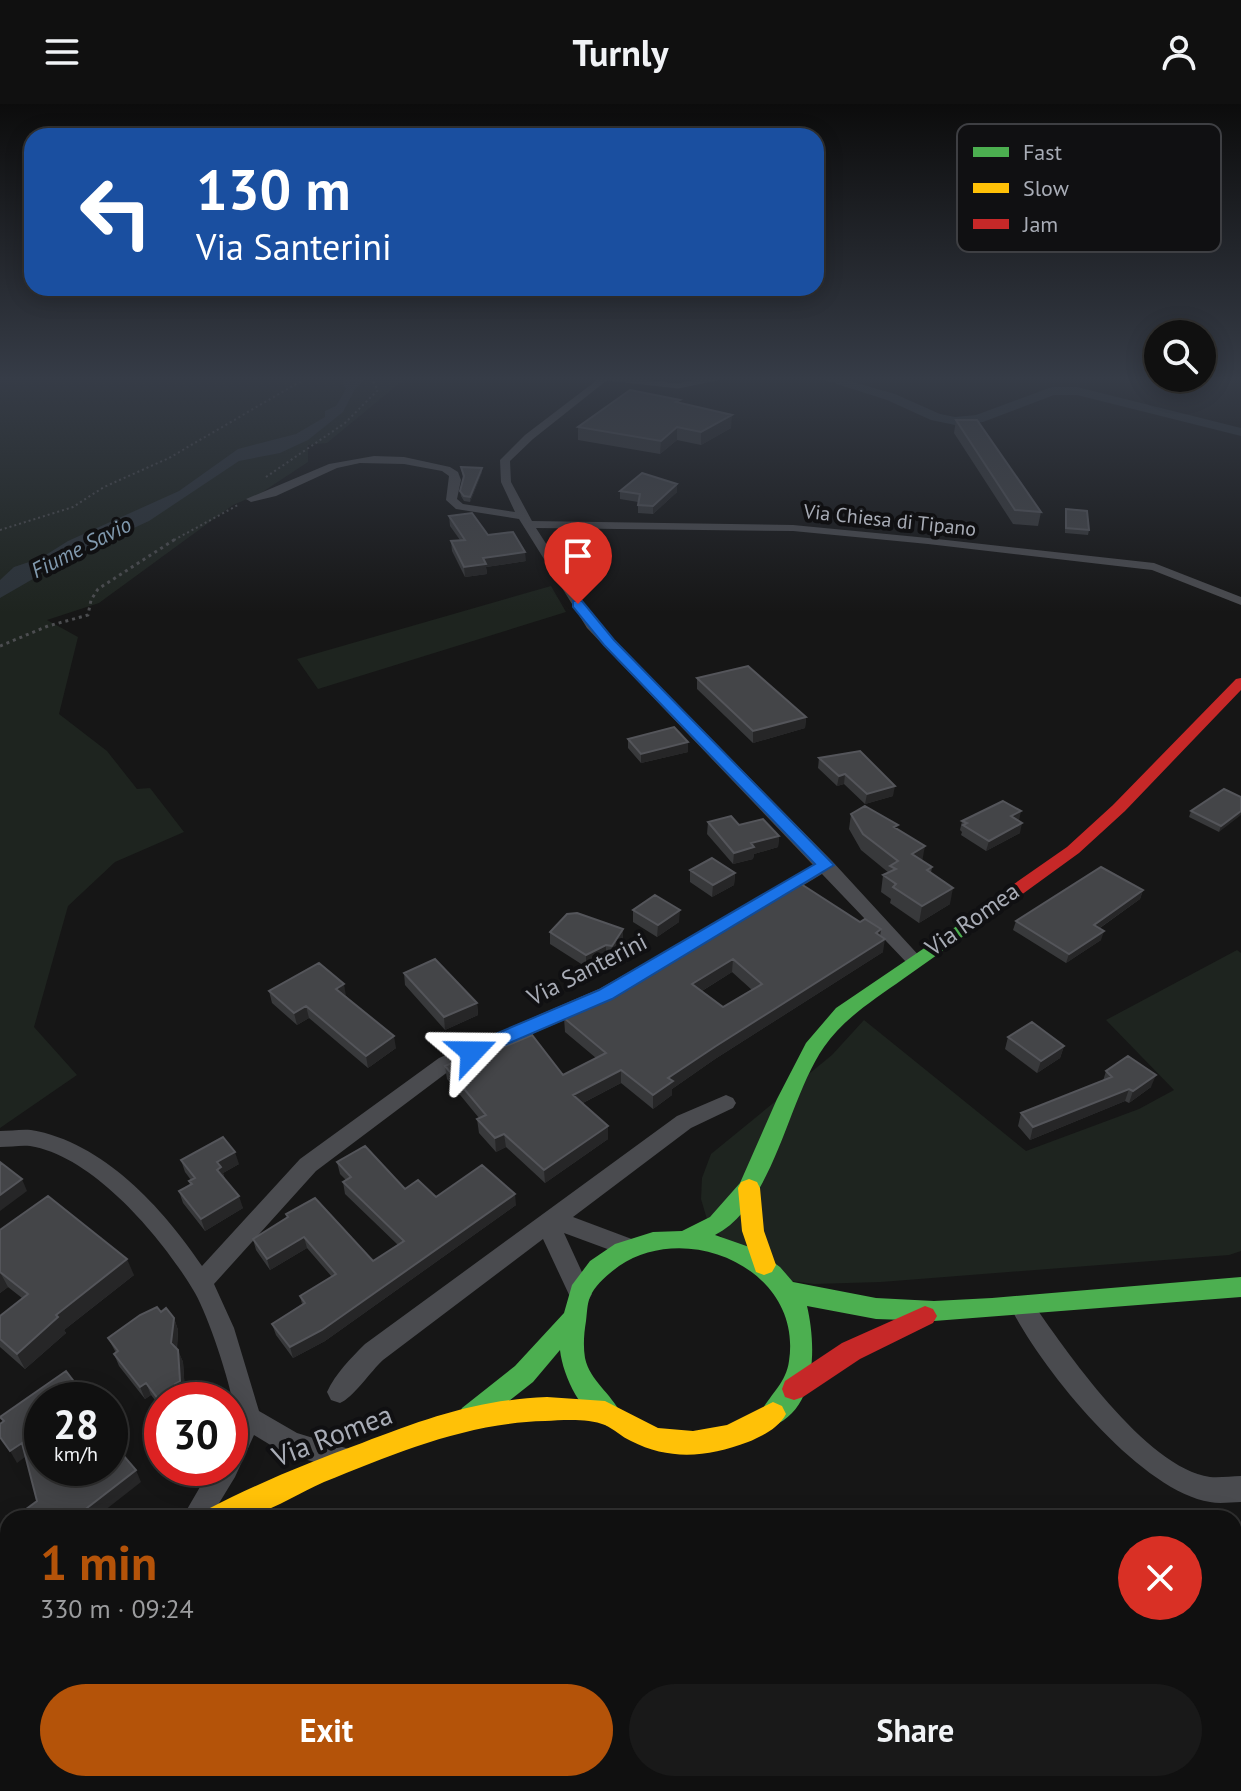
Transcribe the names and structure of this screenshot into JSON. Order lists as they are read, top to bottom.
{
  "streets": {
    "main road": ["Via Romea"],
    "street": ["Via Chiesa di Tipano", "Via Santerini"]
  },
  "water": ["Fiume Savio"],
  "legend": ["Fast", "Slow", "Jam"],
  "page": {
    "header": "Turnly",
    "turn": ["130 m", "Via Santerini"],
    "speed": "28 km/h",
    "limit": "30",
    "heading": ["1 min", "330 m · 09:24"],
    "buttons": ["Exit", "Share"]
  }
}
